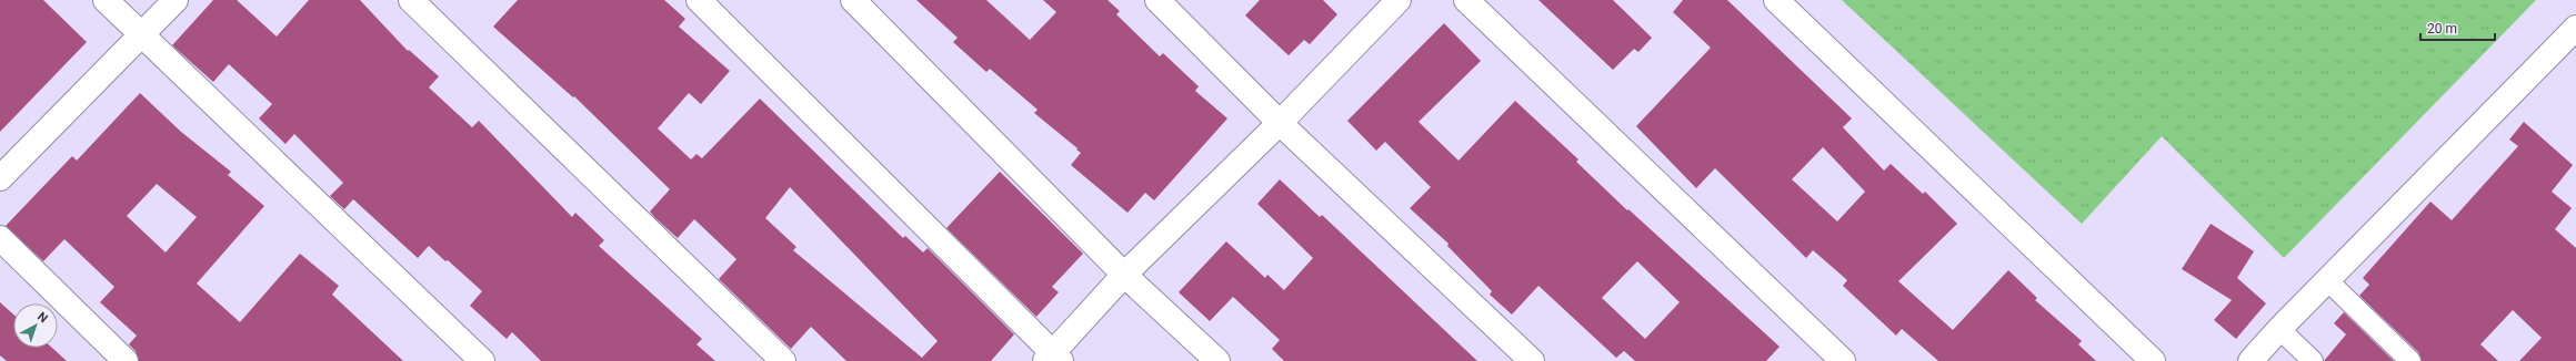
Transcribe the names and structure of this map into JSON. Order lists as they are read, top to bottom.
{
  "scale_bar": "20 m",
  "north": "top right"
}
